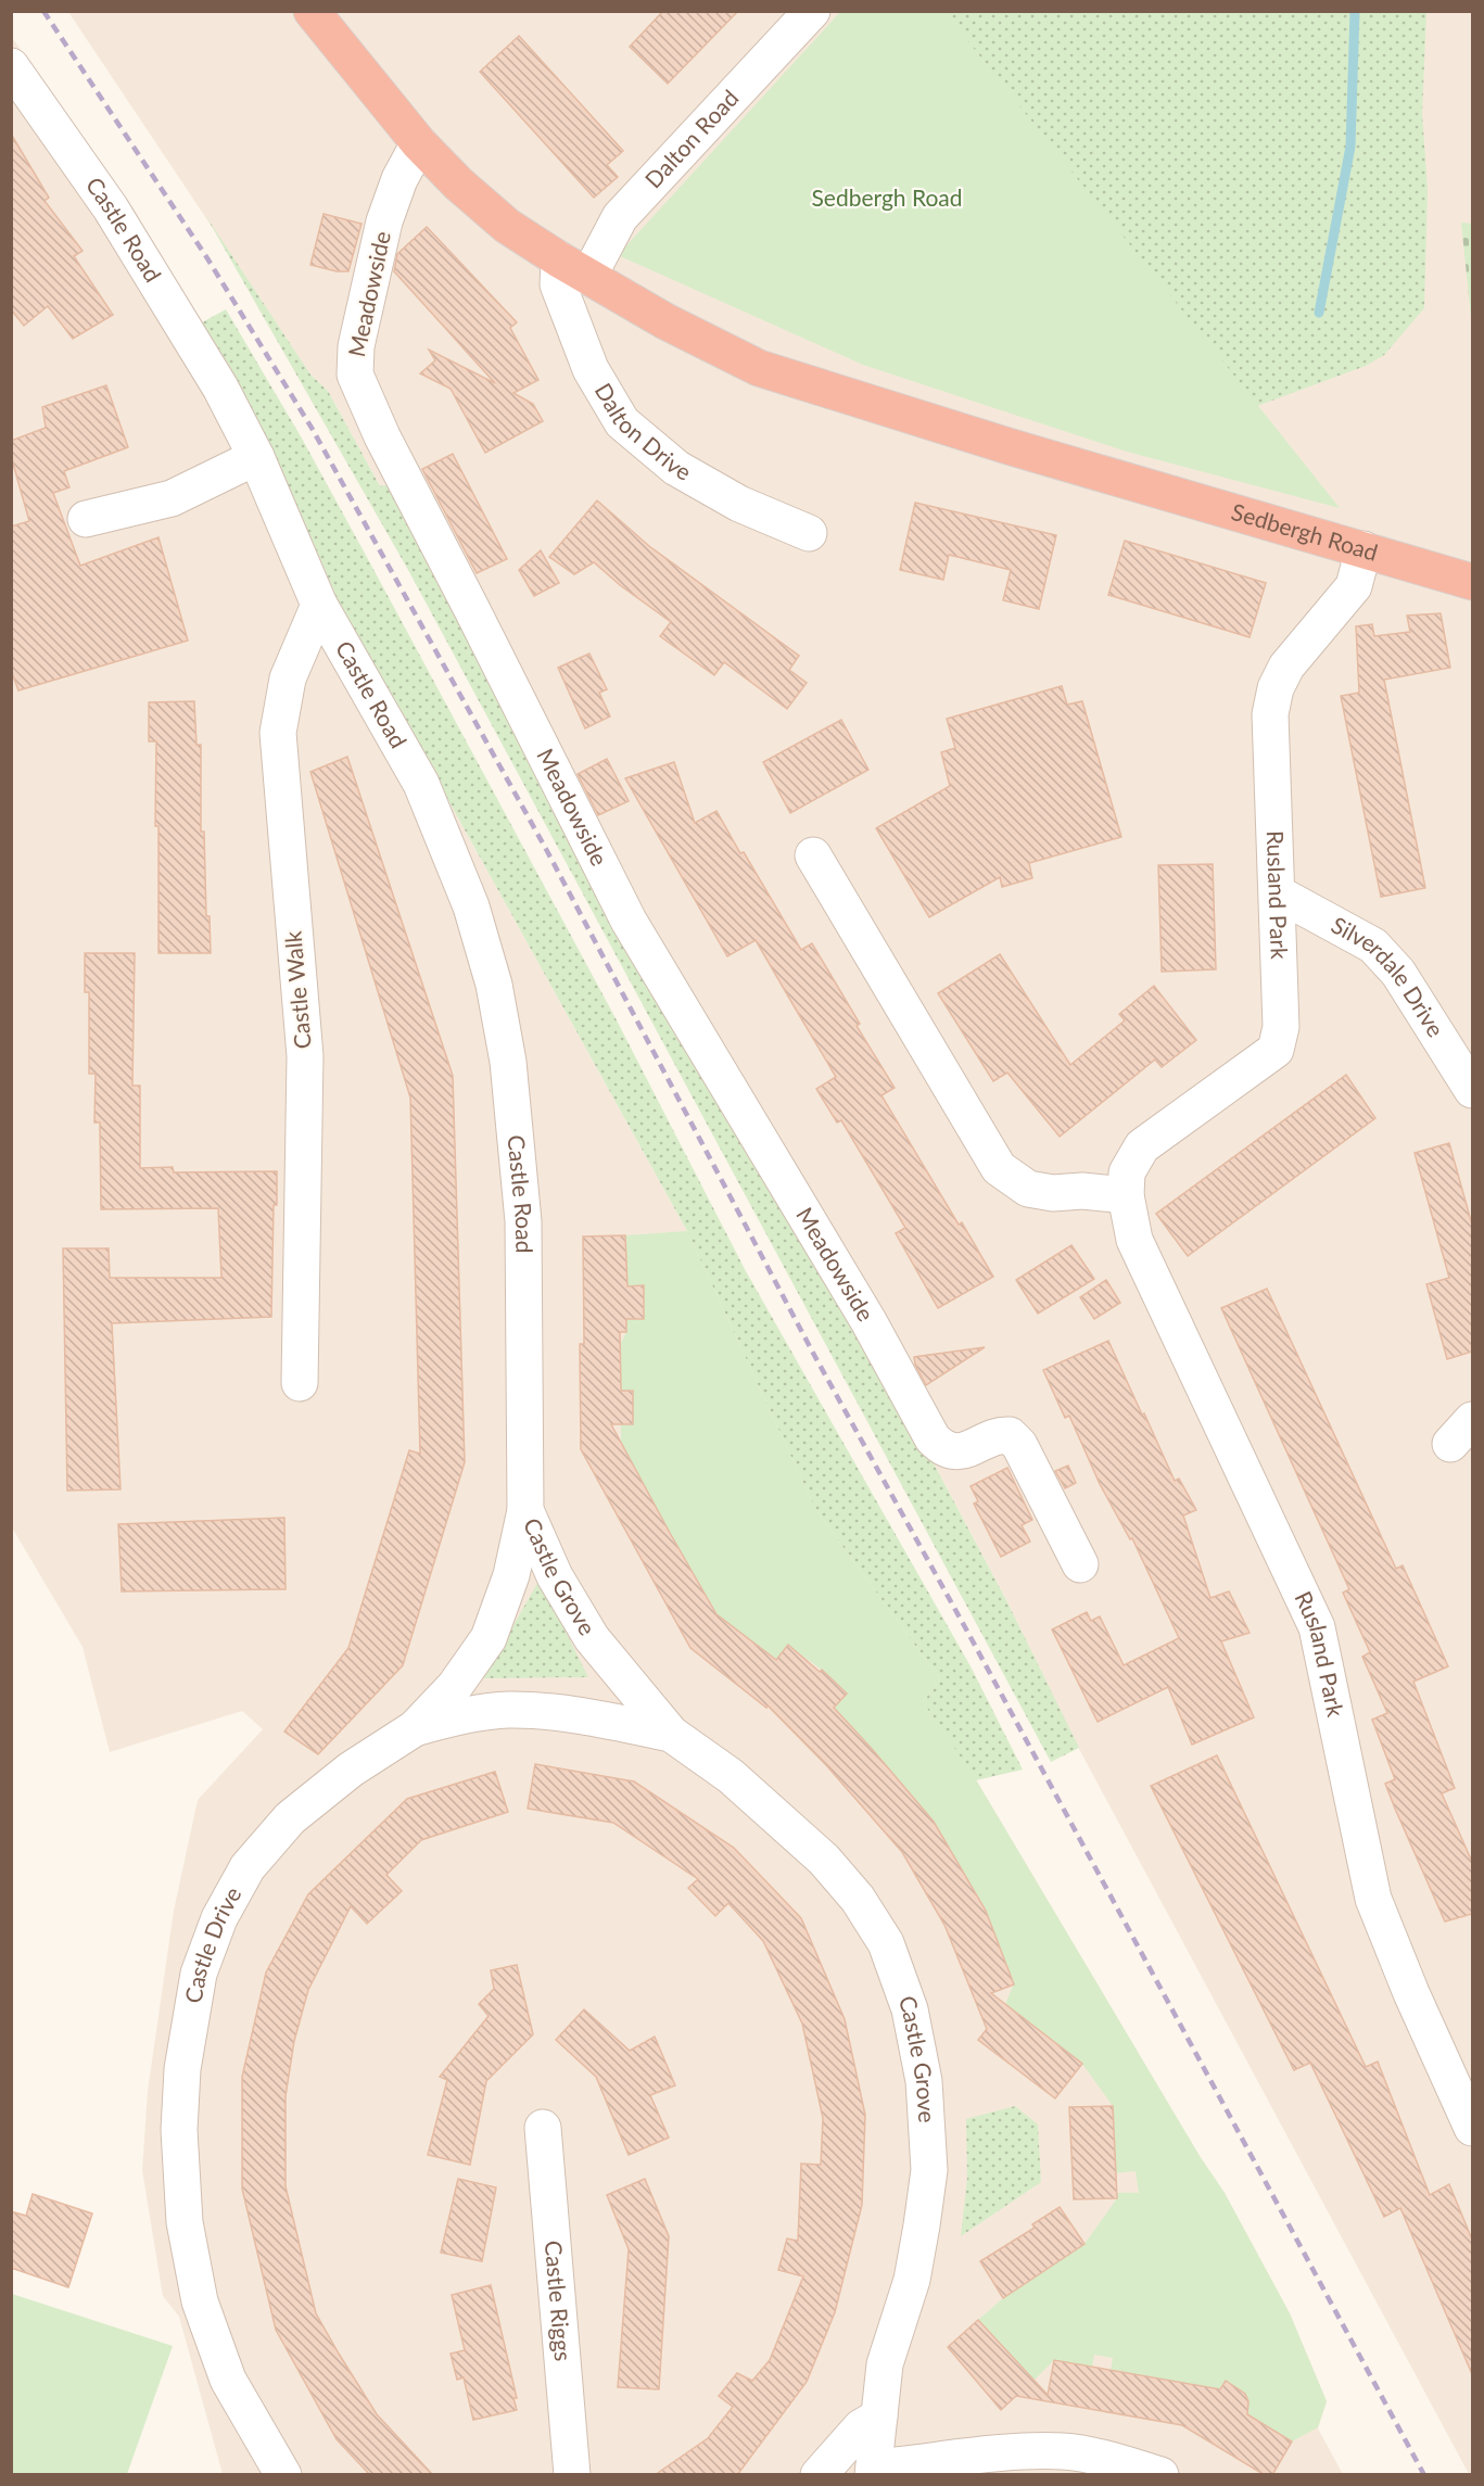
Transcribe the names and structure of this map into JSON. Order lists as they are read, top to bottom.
{
  "streets": {
    "highway": ["Sedbergh Road"],
    "street": [
      "Dalton Road",
      "Castle Road",
      "Meadowside",
      "Dalton Drive",
      "Rusland Park",
      "Silverdale Drive",
      "Castle Walk",
      "Castle Grove",
      "Castle Drive",
      "Castle Riggs"
    ]
  },
  "crossings": [
    ["Dalton Road", "Dalton Drive"],
    ["Dalton Road", "Sedbergh Road"],
    ["Castle Road", "Castle Walk"],
    ["Castle Road", "Castle Grove"],
    ["Meadowside", "Sedbergh Road"],
    ["Dalton Drive", "Sedbergh Road"],
    ["Sedbergh Road", "Rusland Park"],
    ["Rusland Park", "Silverdale Drive"],
    ["Castle Grove", "Castle Drive"]
  ],
  "parks": ["Sedbergh Road"]
}
